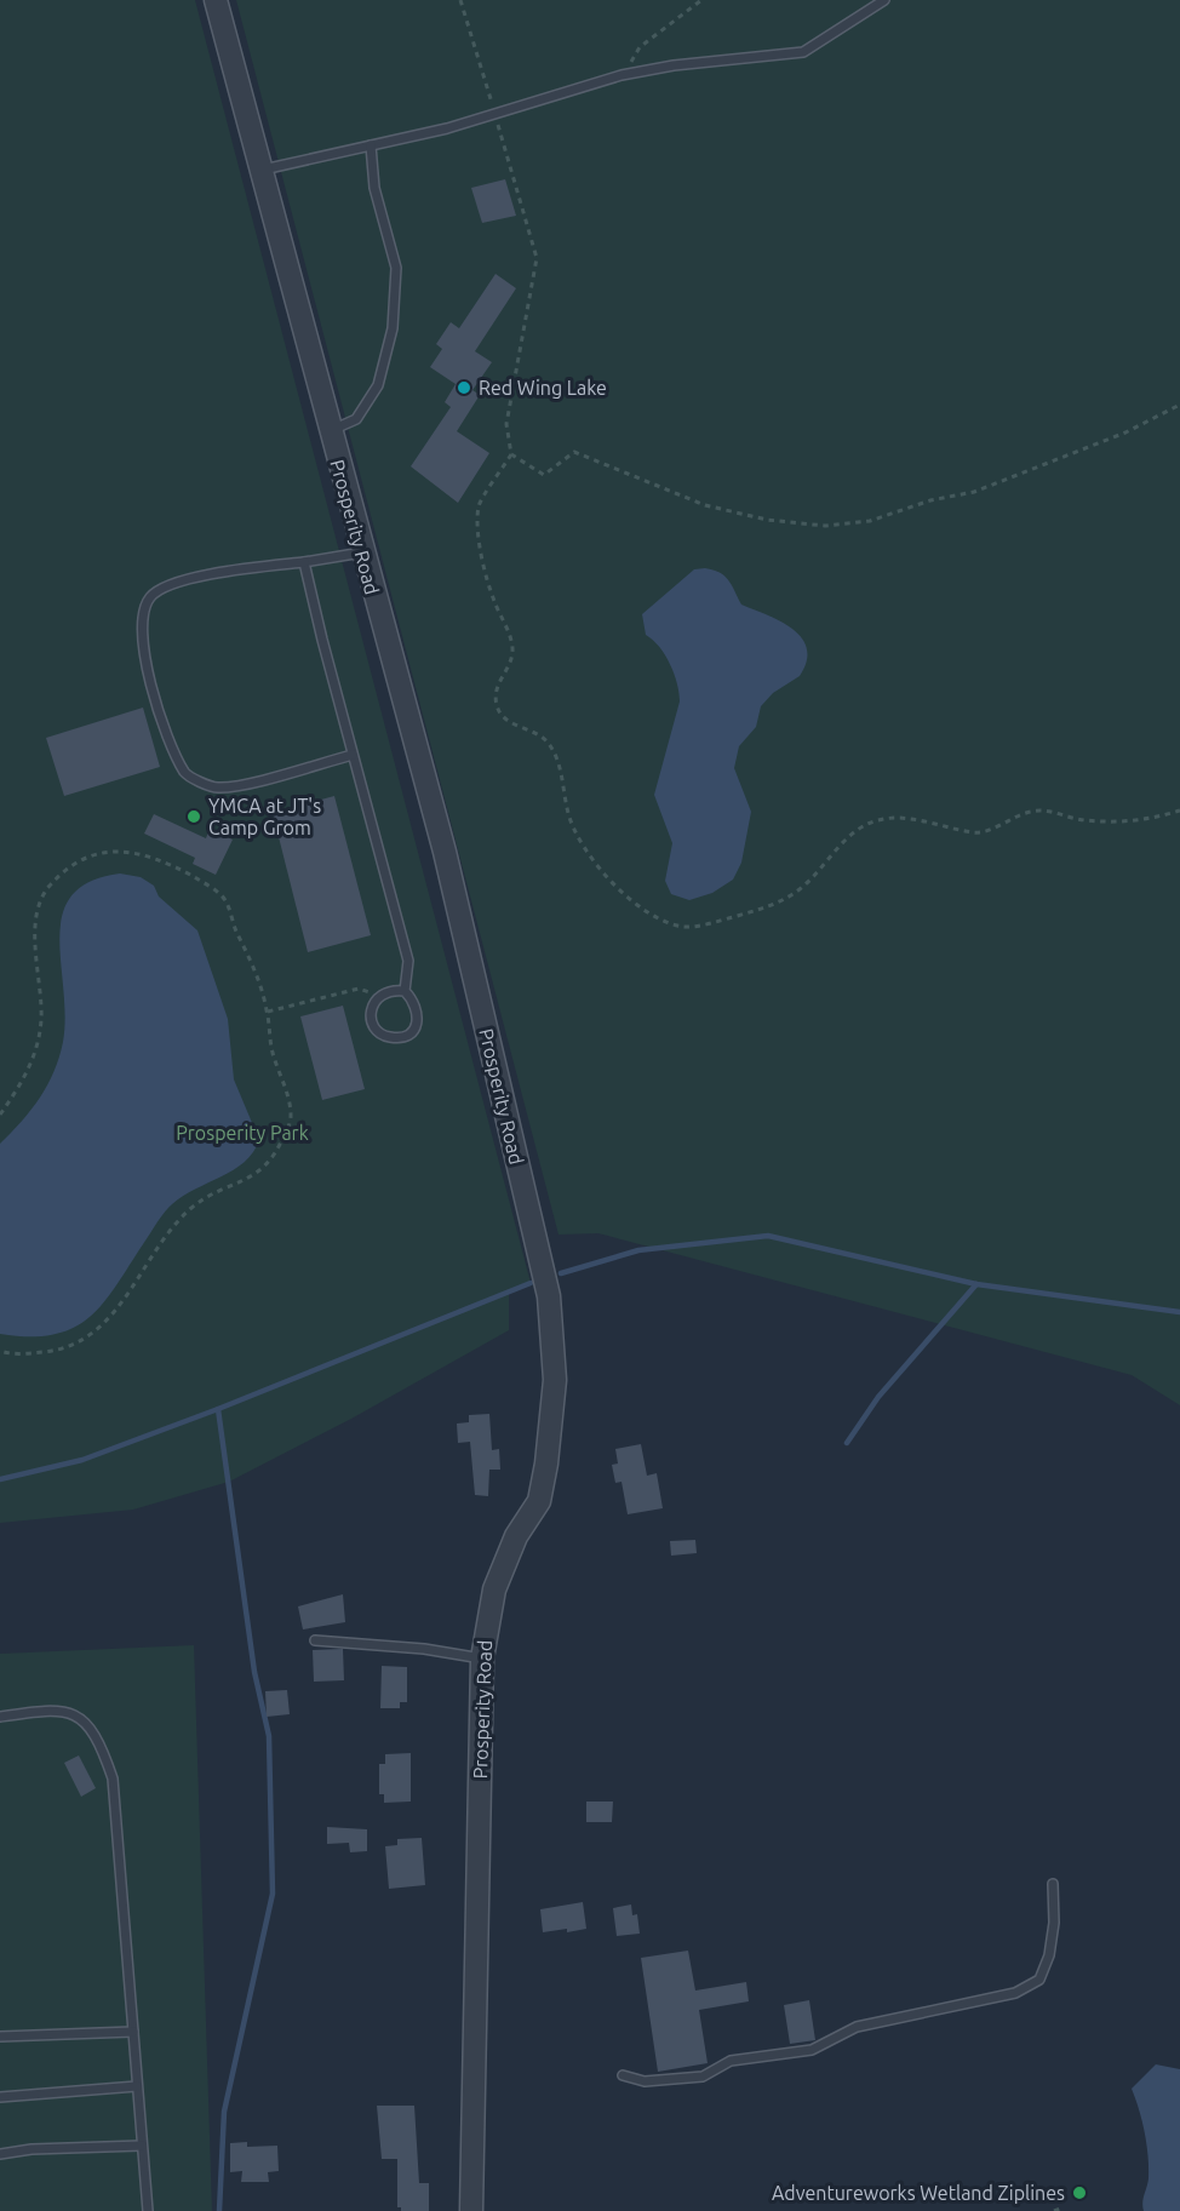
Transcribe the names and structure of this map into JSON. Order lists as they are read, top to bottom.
{
  "streets": {
    "street": ["Prosperity Road"]
  },
  "parks": ["Prosperity Park"],
  "places": ["Red Wing Lake", "YMCA at JT's Camp Grom", "Adventureworks Wetland Ziplines"]
}
